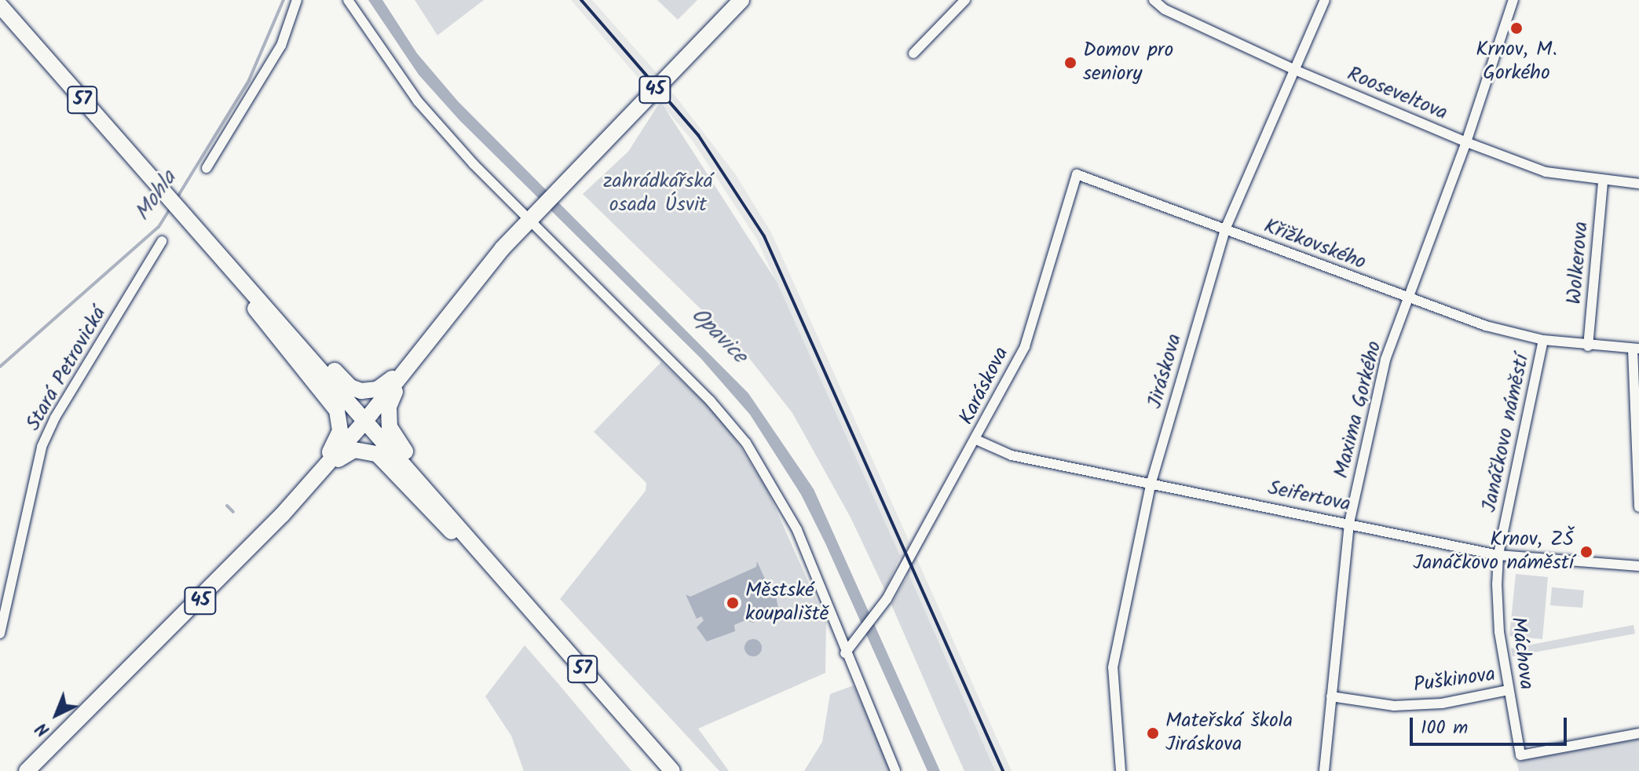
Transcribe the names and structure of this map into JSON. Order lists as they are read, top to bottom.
{
  "streets": {
    "main road": ["45", "57"],
    "street": [
      "Rooseveltova",
      "Křižkovského",
      "Wolkerova",
      "Stará Petrovická",
      "Jiráskova",
      "Karáskova",
      "Maxima Gorkého",
      "Janáčkovo náměstí",
      "Seifertova",
      "Máchova",
      "Puškinova"
    ]
  },
  "crossings": [
    ["45", "57"],
    ["Rooseveltova", "Wolkerova"],
    ["Rooseveltova", "Jiráskova"],
    ["Rooseveltova", "Maxima Gorkého"],
    ["Křižkovského", "Jiráskova"],
    ["Křižkovského", "Karáskova"],
    ["Křižkovského", "Maxima Gorkého"],
    ["Křižkovského", "Janáčkovo náměstí"],
    ["Wolkerova", "Janáčkovo náměstí"],
    ["Jiráskova", "Seifertova"],
    ["Karáskova", "Seifertova"],
    ["Maxima Gorkého", "Seifertova"],
    ["Maxima Gorkého", "Puškinova"],
    ["Janáčkovo náměstí", "Seifertova"],
    ["Janáčkovo náměstí", "Máchova"],
    ["Seifertova", "Máchova"],
    ["Máchova", "Puškinova"]
  ],
  "water": ["Mohla", "Opavice"],
  "parks": ["zahrádkářská osada Úsvit"],
  "places": [
    "Krnov, M. Gorkého",
    "Domov pro seniory",
    "Krnov, ZŠ Janáčkovo náměstí",
    "Městské koupaliště",
    "Mateřská škola Jiráskova"
  ],
  "scale_bar": "100 m",
  "north": "bottom left"
}
